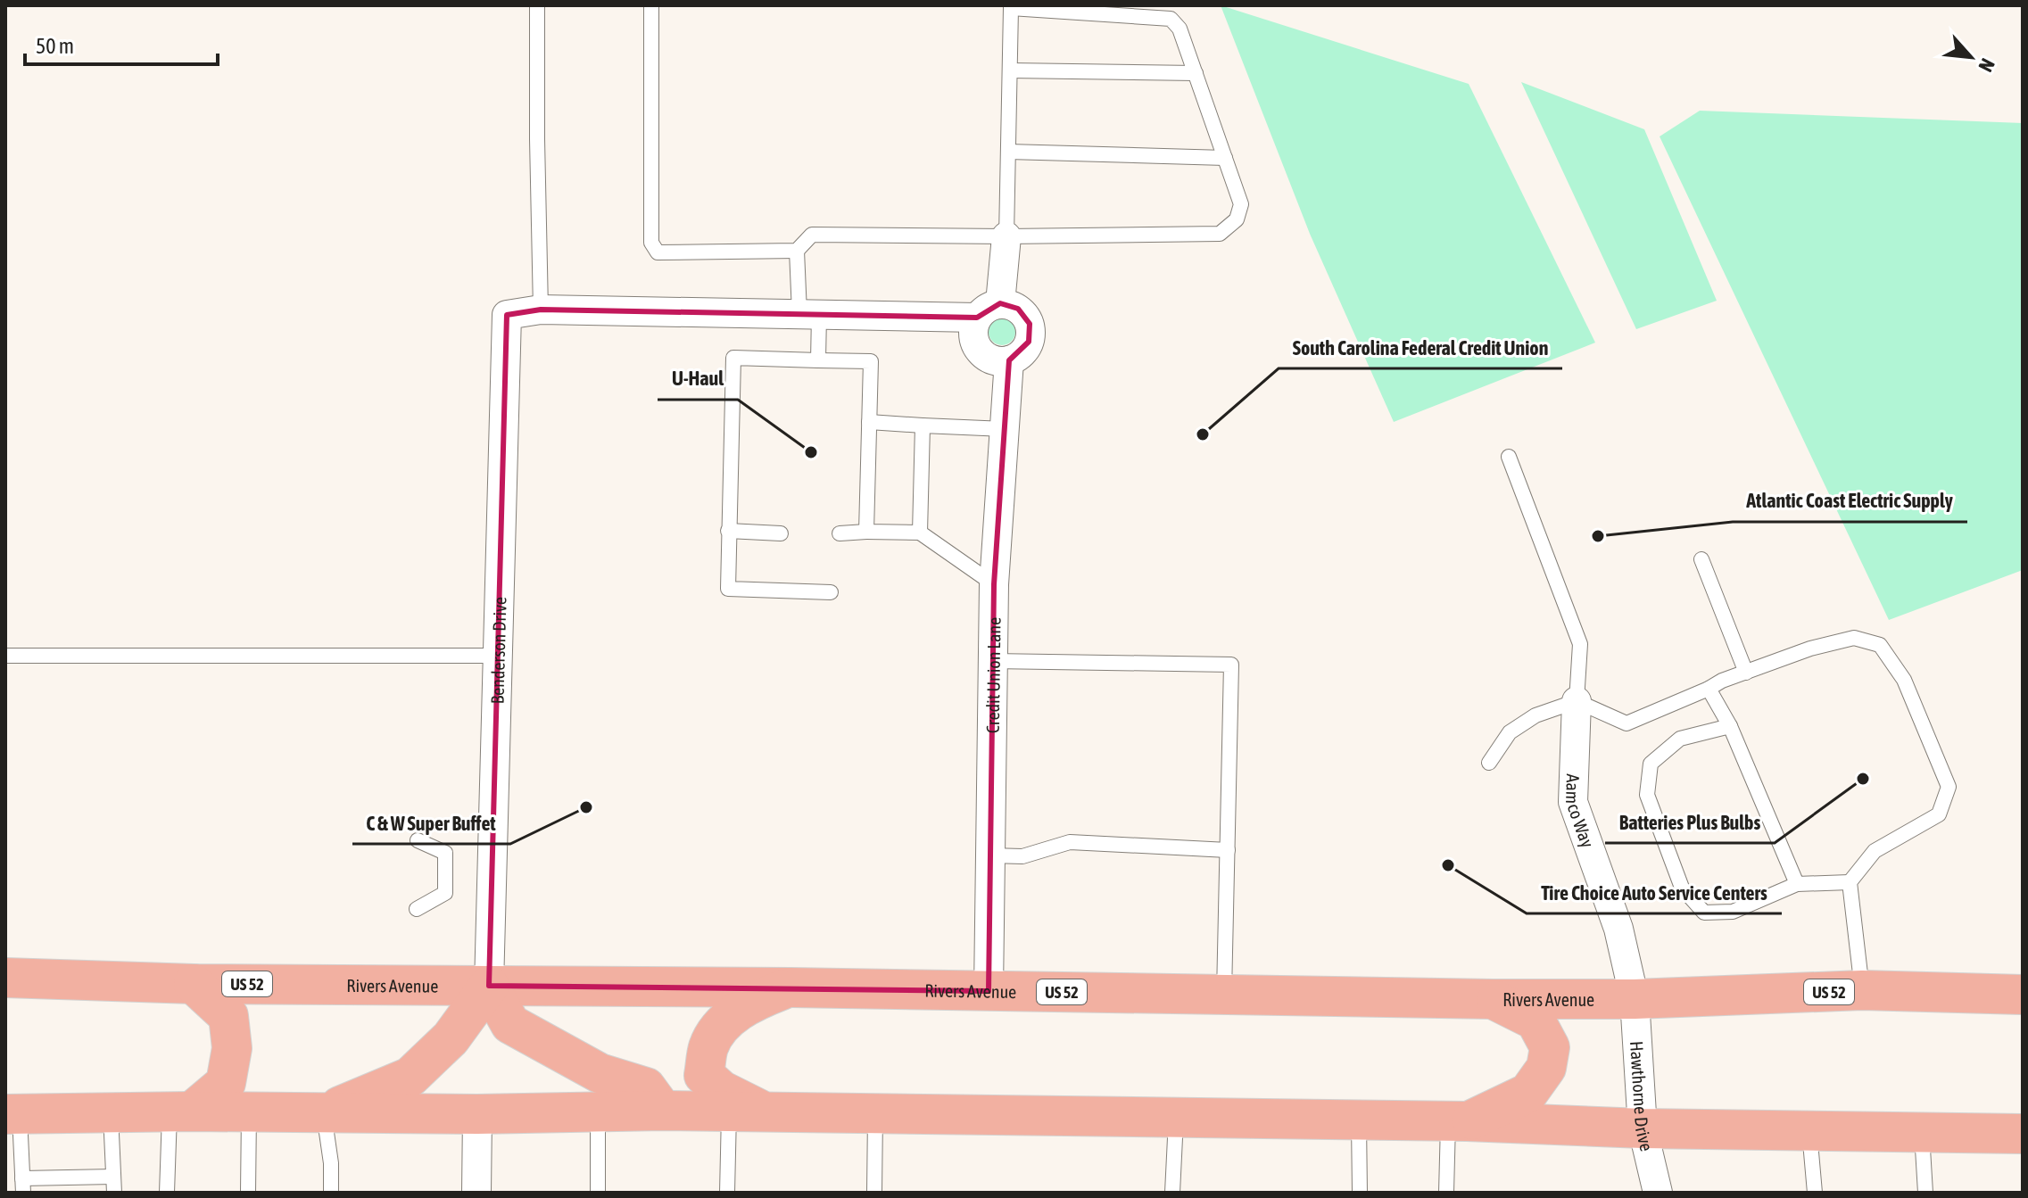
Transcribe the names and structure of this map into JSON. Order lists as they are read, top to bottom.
{
  "streets": {
    "main road": ["US 52", "Rivers Avenue"],
    "street": [
      "Benderson Drive",
      "Credit Union Lane",
      "Aamco Way",
      "Hawthorne Drive"
    ]
  },
  "crossings": [
    ["Benderson Drive", "Rivers Avenue"],
    ["Credit Union Lane", "Rivers Avenue"],
    ["Aamco Way", "Rivers Avenue"],
    ["Aamco Way", "Hawthorne Drive"],
    ["Rivers Avenue", "Hawthorne Drive"]
  ],
  "places": [
    "South Carolina Federal Credit Union",
    "U-Haul",
    "Atlantic Coast Electric Supply",
    "Batteries Plus Bulbs",
    "C & W Super Buffet",
    "Tire Choice Auto Service Centers"
  ],
  "scale_bar": "50 m",
  "north": "bottom right"
}
